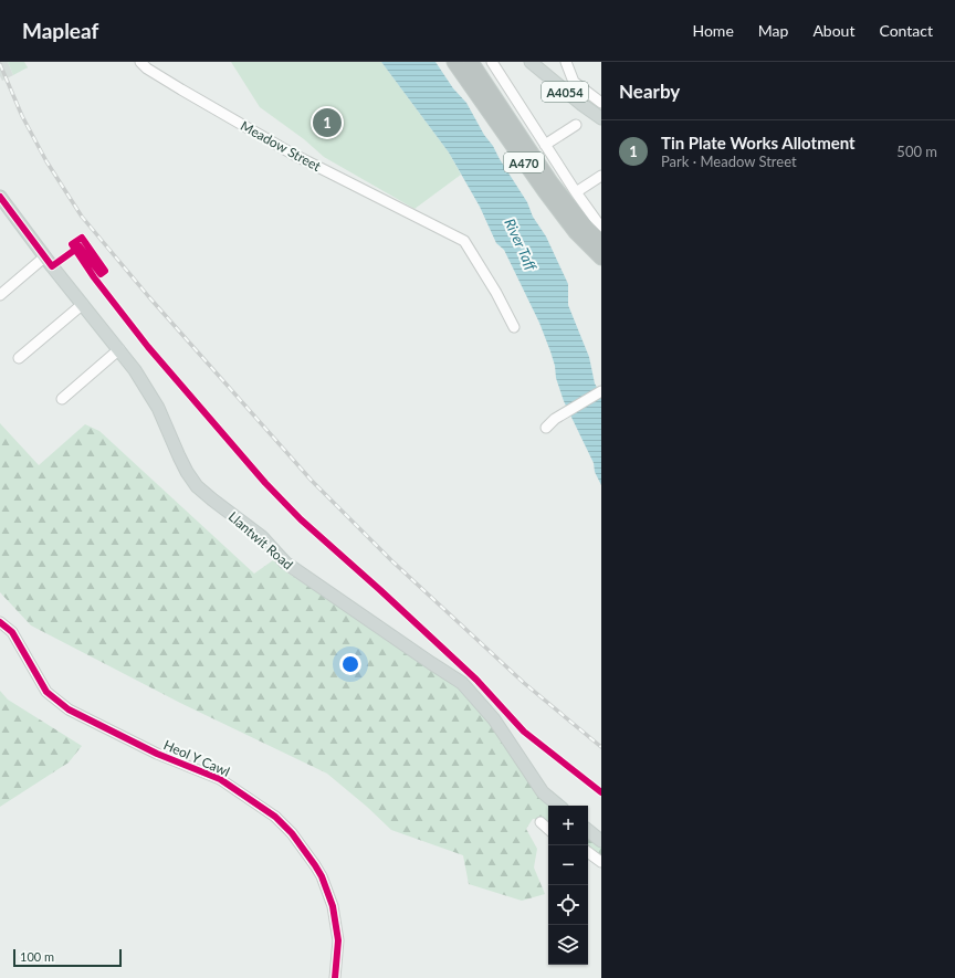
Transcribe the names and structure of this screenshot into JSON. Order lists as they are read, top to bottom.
{
  "streets": {
    "highway": ["A470"],
    "main road": ["A4054", "Llantwit Road"],
    "street": ["Meadow Street", "Heol Y Cawl"]
  },
  "water": ["River Taff"],
  "scale_bar": "100 m",
  "page": {
    "header": "Mapleaf",
    "nav": [
      "Home",
      "Map",
      "About",
      "Contact"
    ],
    "heading": "Nearby",
    "pins": "1",
    "list": [
      {
        "mark": "1",
        "name": "Tin Plate Works Allotment",
        "note": "Park · Meadow Street",
        "value": "500 m"
      }
    ],
    "map_buttons": ["+", "−"],
    "scale": "100 m"
  }
}
